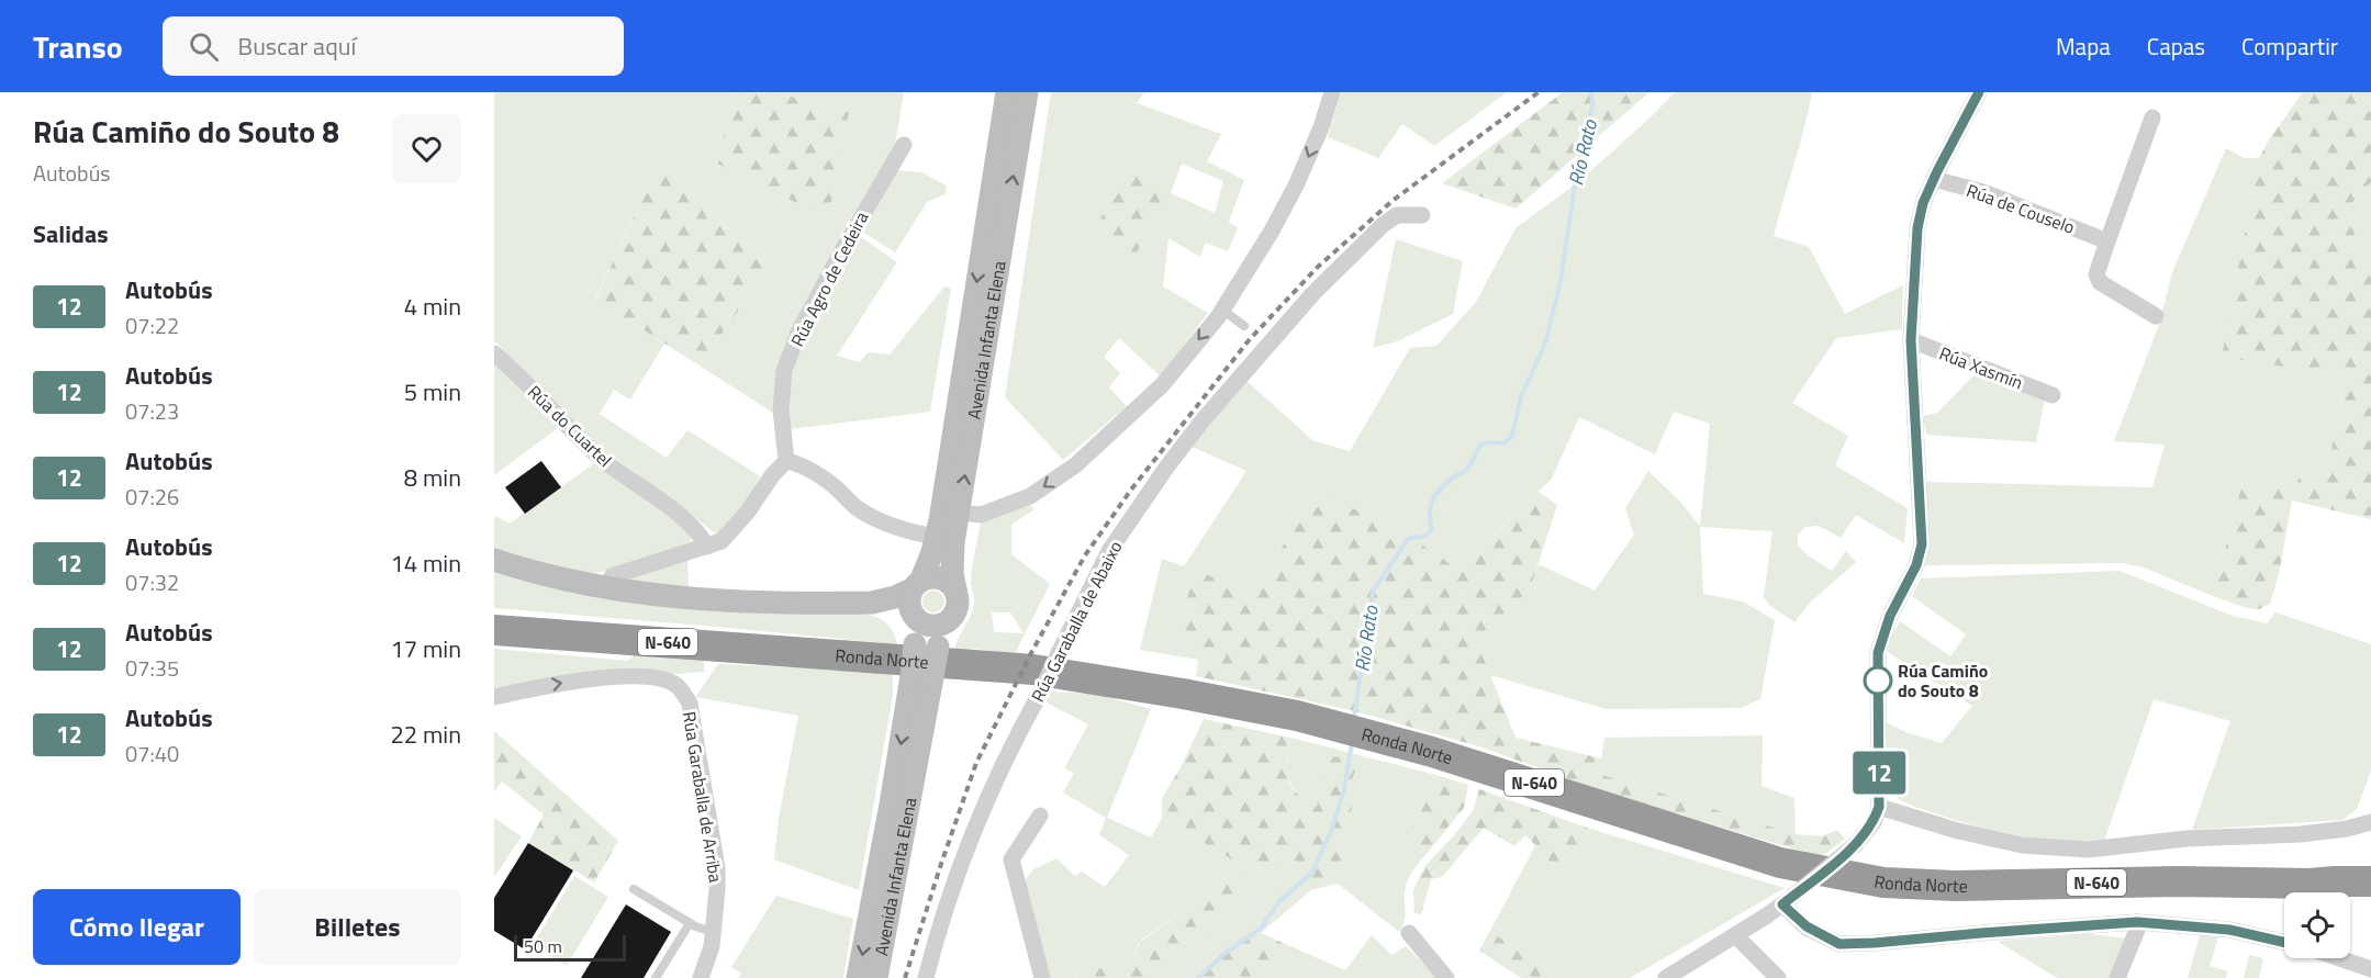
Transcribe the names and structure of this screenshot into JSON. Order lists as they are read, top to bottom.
{
  "streets": {
    "highway": ["N-640", "Ronda Norte"],
    "street": [
      "Rúa de Couselo",
      "Rúa Agro de Cedeira",
      "Avenida Infanta Elena",
      "Rúa Xasmín",
      "Rúa do Cuartel",
      "Rúa Garaballa de Abaixo",
      "Rúa Garaballa de Arriba"
    ]
  },
  "water": ["Río Rato"],
  "places": ["Rúa Camiño do Souto 8"],
  "lines": ["bus line 12"],
  "scale_bar": "50 m",
  "page": {
    "header": "Transo",
    "search": "Buscar aquí",
    "nav": ["Mapa", "Capas", "Compartir"],
    "heading": [
      ["Rúa Camiño do Souto 8", "Autobús"],
      "Salidas"
    ],
    "on_map": "12",
    "list": [
      {
        "mark": "12",
        "name": "Autobús",
        "note": "07:22",
        "value": "4 min"
      },
      {
        "mark": "12",
        "name": "Autobús",
        "note": "07:23",
        "value": "5 min"
      },
      {
        "mark": "12",
        "name": "Autobús",
        "note": "07:26",
        "value": "8 min"
      },
      {
        "mark": "12",
        "name": "Autobús",
        "note": "07:32",
        "value": "14 min"
      },
      {
        "mark": "12",
        "name": "Autobús",
        "note": "07:35",
        "value": "17 min"
      },
      {
        "mark": "12",
        "name": "Autobús",
        "note": "07:40",
        "value": "22 min"
      }
    ],
    "buttons": ["Cómo llegar", "Billetes"],
    "scale": "50 m"
  }
}
